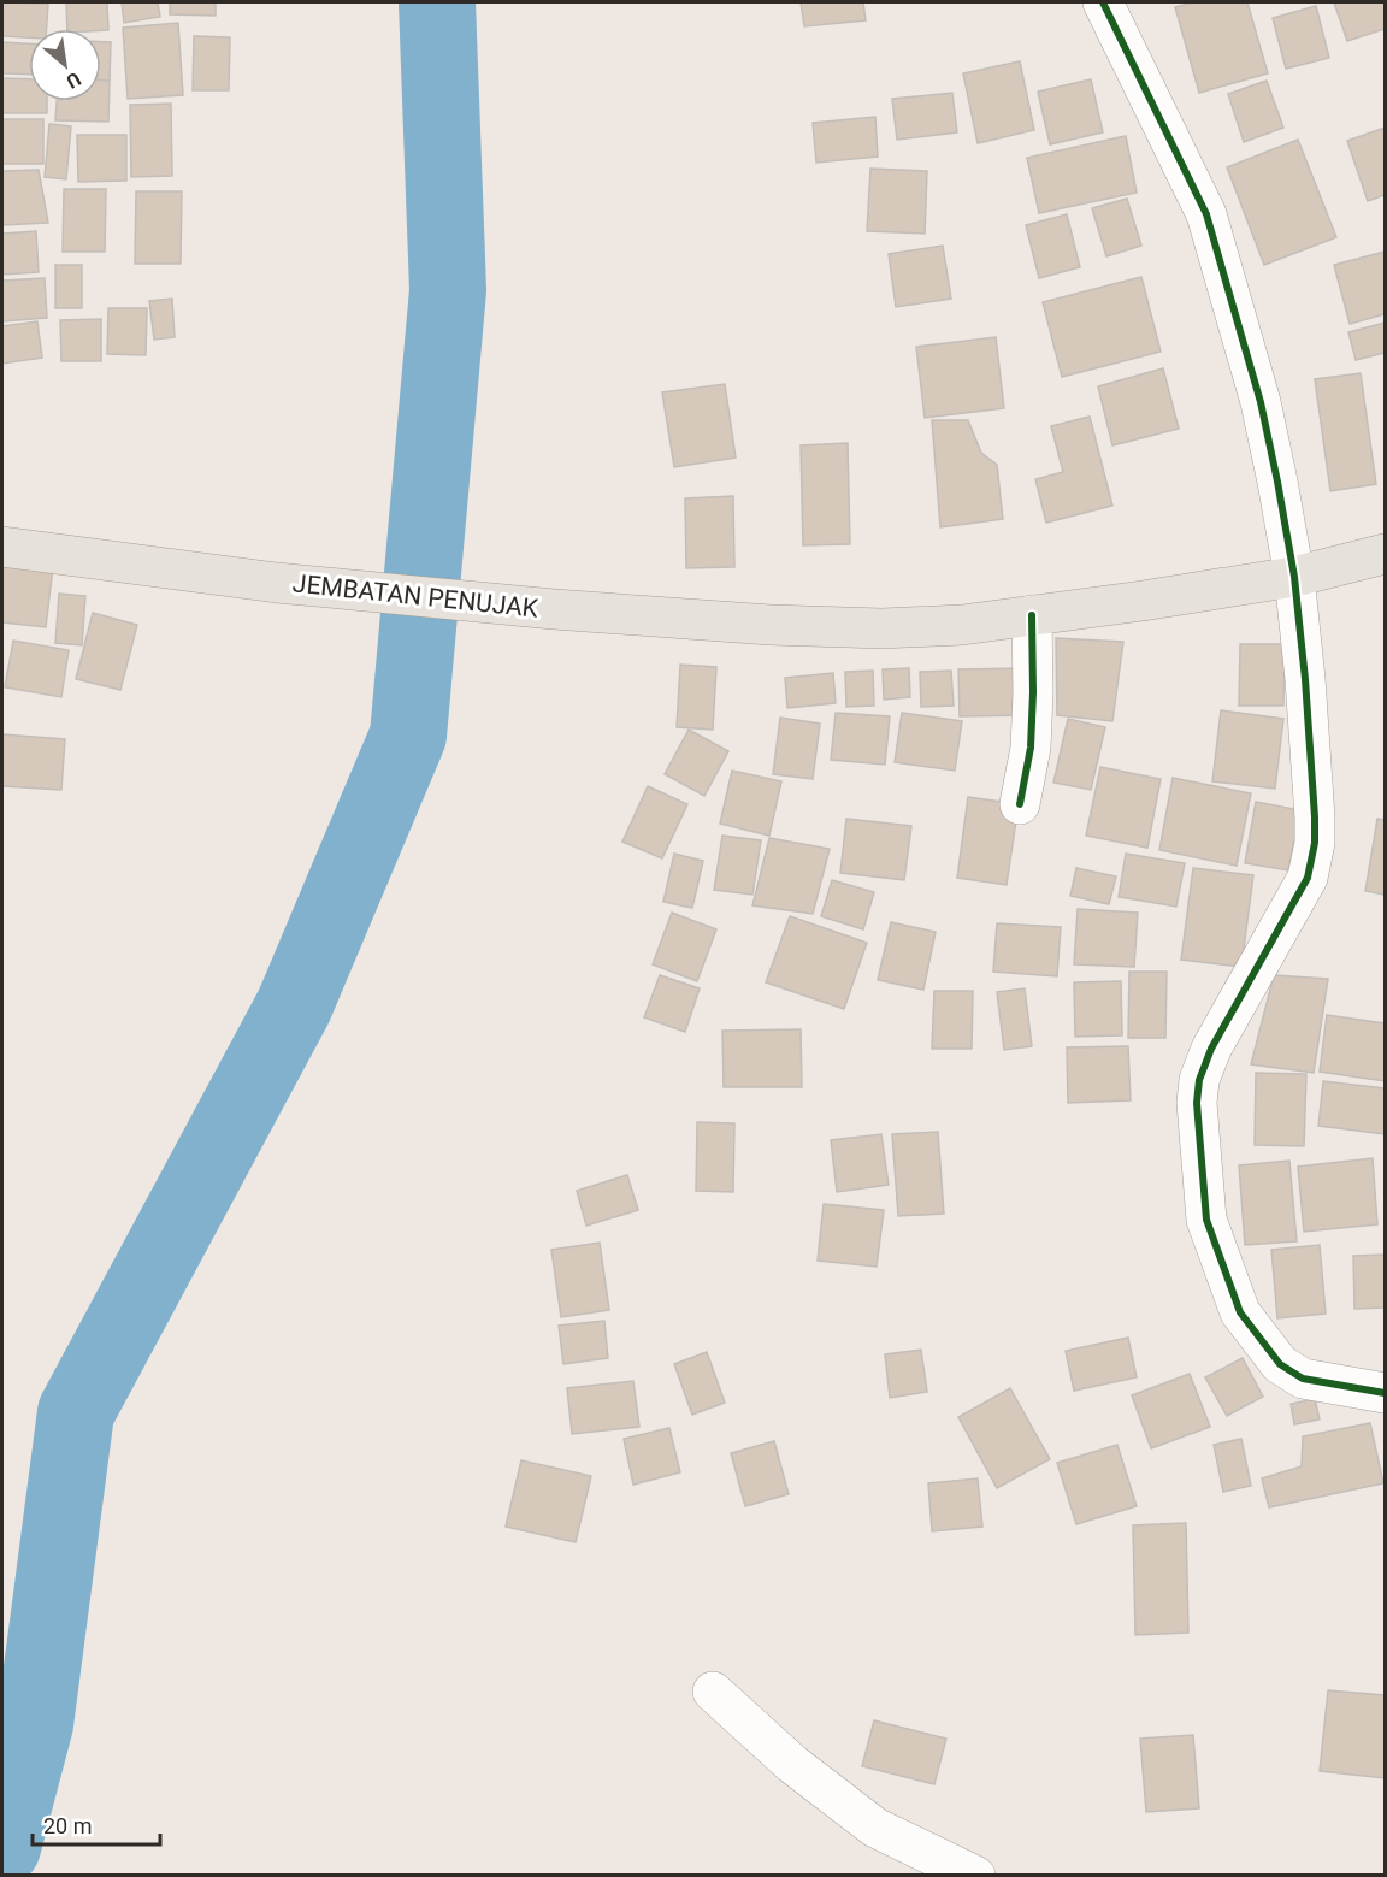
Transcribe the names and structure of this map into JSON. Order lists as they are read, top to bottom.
{
  "streets": {
    "main road": ["JEMBATAN PENUJAK"]
  },
  "scale_bar": "20 m",
  "north": "bottom right"
}
